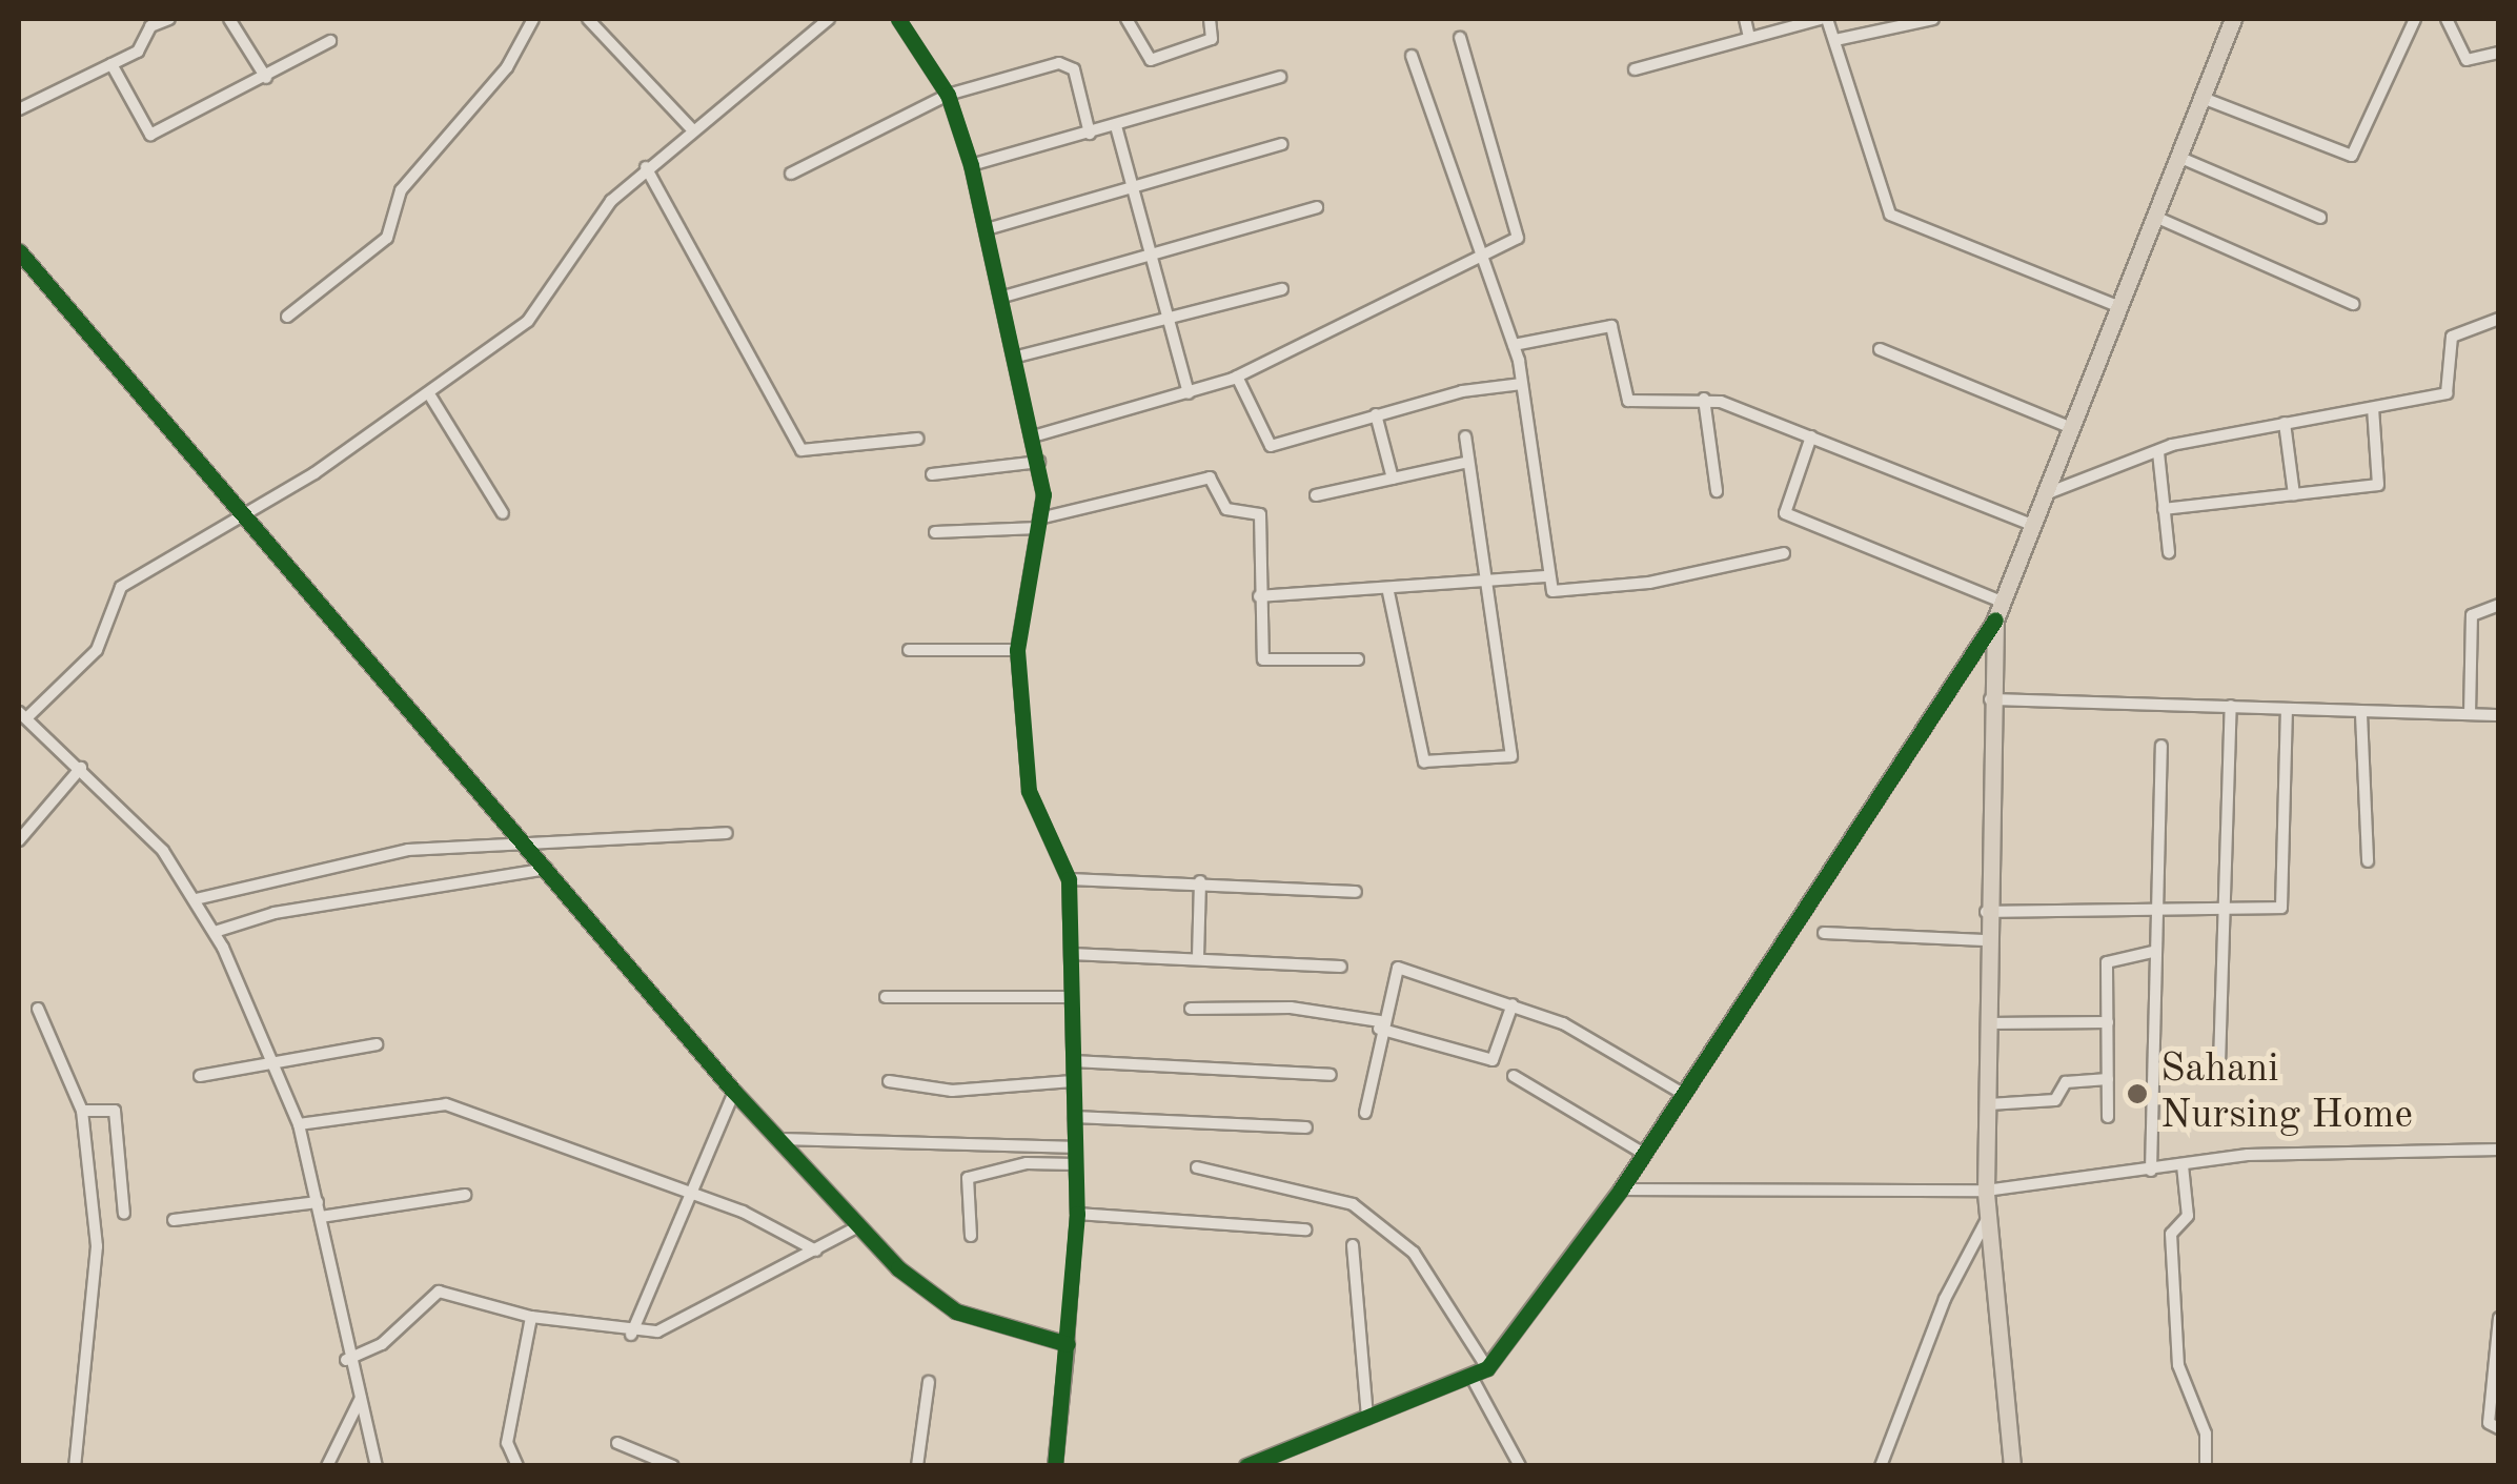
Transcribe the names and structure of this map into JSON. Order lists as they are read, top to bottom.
{
  "places": ["Sahani Nursing Home"]
}
